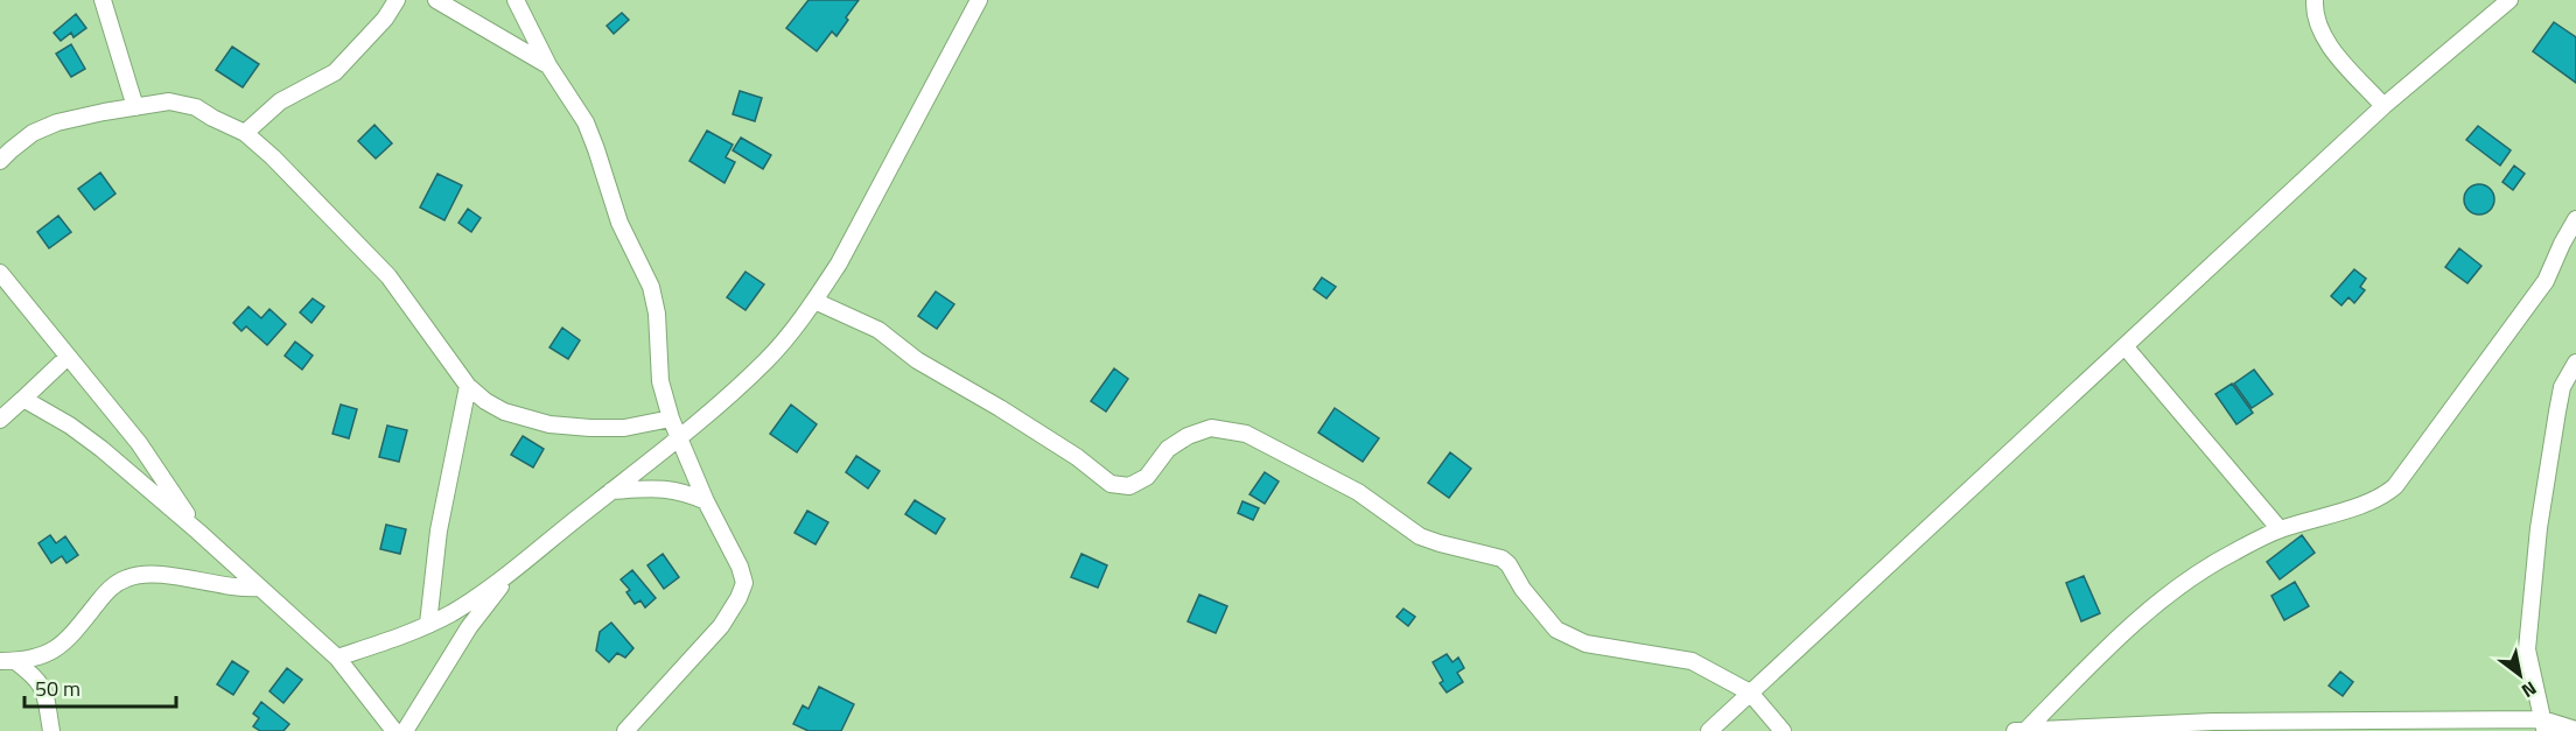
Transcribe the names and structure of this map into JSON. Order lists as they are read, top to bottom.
{
  "scale_bar": "50 m",
  "north": "bottom right"
}
